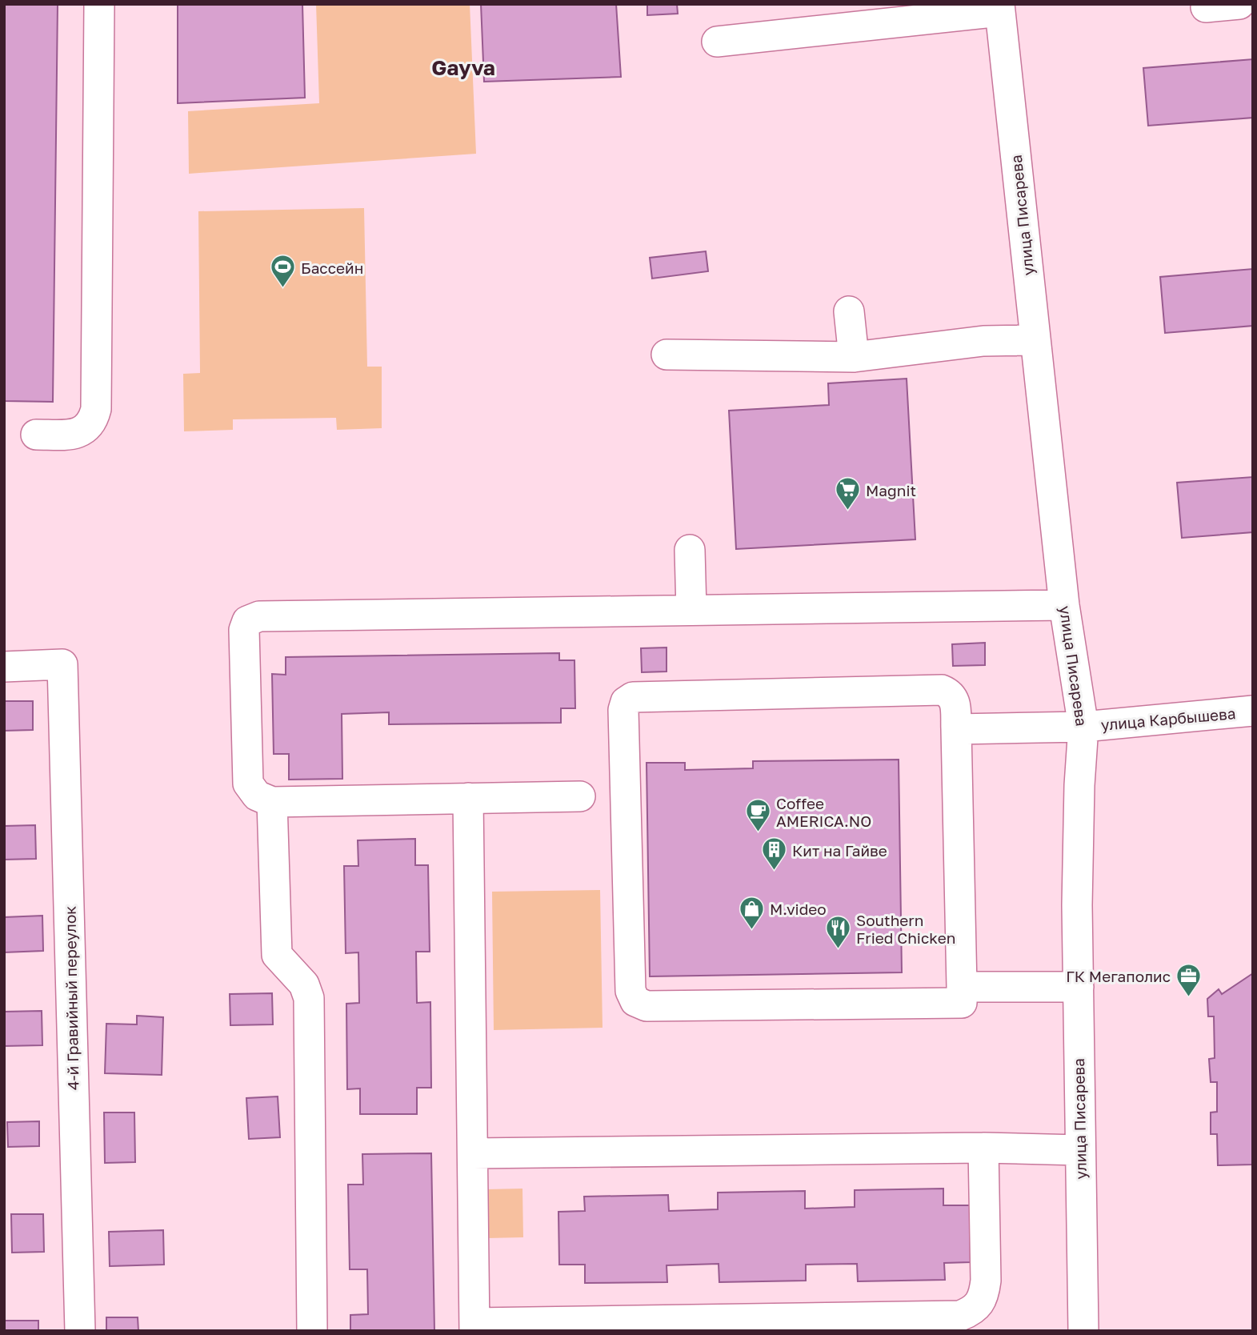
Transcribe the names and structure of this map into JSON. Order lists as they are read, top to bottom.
{
  "streets": {
    "street": ["улица Писарева", "улица Карбышева", "4-й Гравийный переулок"]
  },
  "crossings": [
    ["улица Писарева", "улица Карбышева"]
  ],
  "districts": ["Gayva"],
  "places": {
    "sports": ["Бассейн"],
    "supermarket": ["Magnit"],
    "cafe": ["Coffee AMERICA.NO"],
    "building": ["Кит на Гайве"],
    "shop": ["M.video"],
    "restaurant": ["Southern Fried Chicken"],
    "office": ["ГК Мегаполис"]
  }
}
